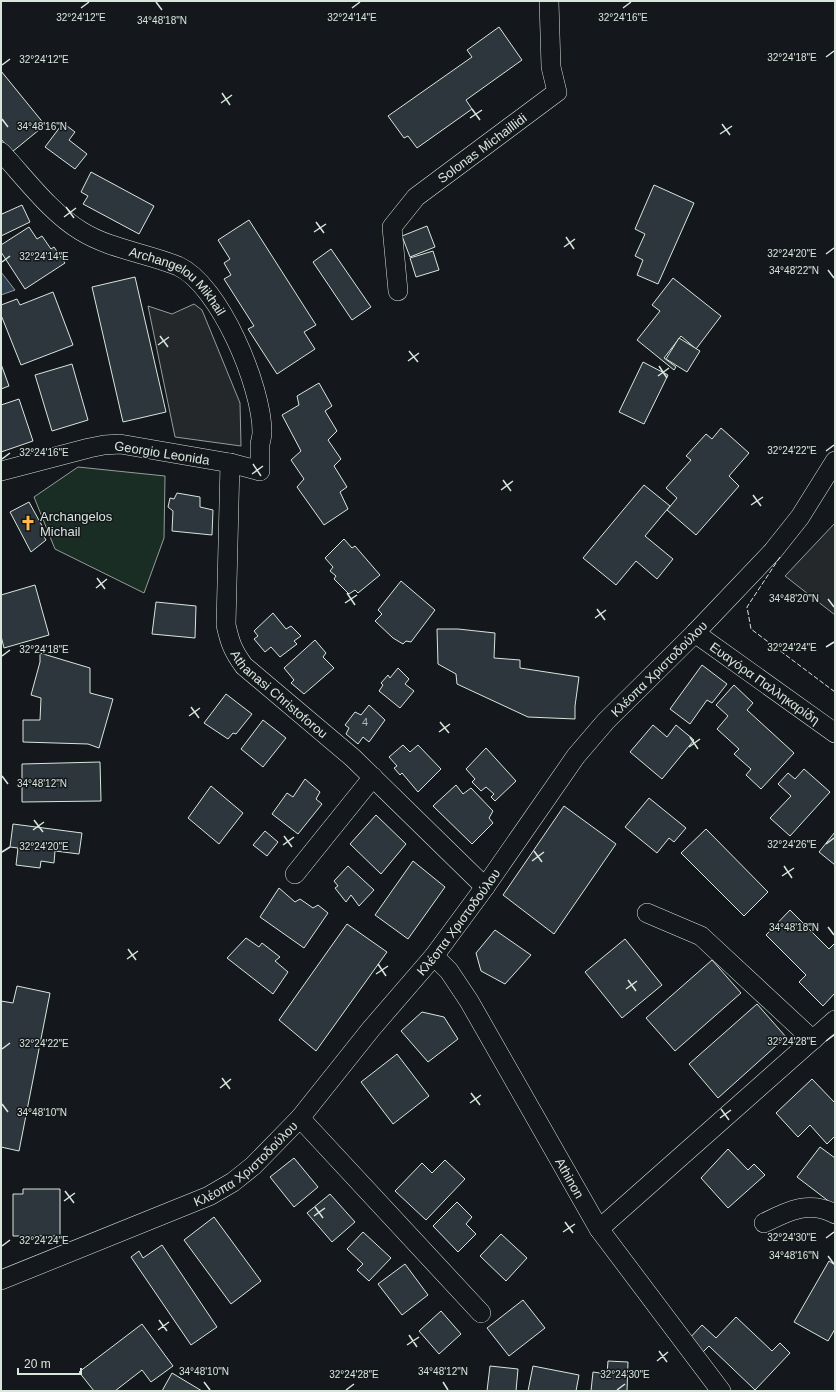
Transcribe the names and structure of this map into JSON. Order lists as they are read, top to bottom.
{
  "streets": {
    "street": [
      "Solonas Michaillidi",
      "Archangelou Mikhail",
      "Georgio Leonida",
      "Κλέοπα Χριστοδούλου",
      "Ευαγόρα Παλληκαρίδη",
      "Athanasi Christoforou",
      "Athinon"
    ]
  },
  "crossings": [
    ["Archangelou Mikhail", "Georgio Leonida"],
    ["Archangelou Mikhail", "Athanasi Christoforou"],
    ["Georgio Leonida", "Athanasi Christoforou"],
    ["Κλέοπα Χριστοδούλου", "Ευαγόρα Παλληκαρίδη"],
    ["Κλέοπα Χριστοδούλου", "Athanasi Christoforou"],
    ["Κλέοπα Χριστοδούλου", "Athinon"]
  ],
  "places": {
    "church": ["Archangelos Michail"]
  },
  "house_numbers": ["4"],
  "scale_bar": "20 m",
  "coordinates": [
    "32°24'14\"E",
    "32°24'12\"E",
    "32°24'16\"E",
    "34°48'18\"N",
    "32°24'18\"E",
    "34°48'16\"N",
    "32°24'20\"E",
    "34°48'22\"N",
    "32°24'22\"E",
    "34°48'20\"N",
    "32°24'24\"E",
    "34°48'12\"N",
    "32°24'26\"E",
    "32°24'28\"E",
    "34°48'10\"N",
    "32°24'30\"E"
  ]
}
